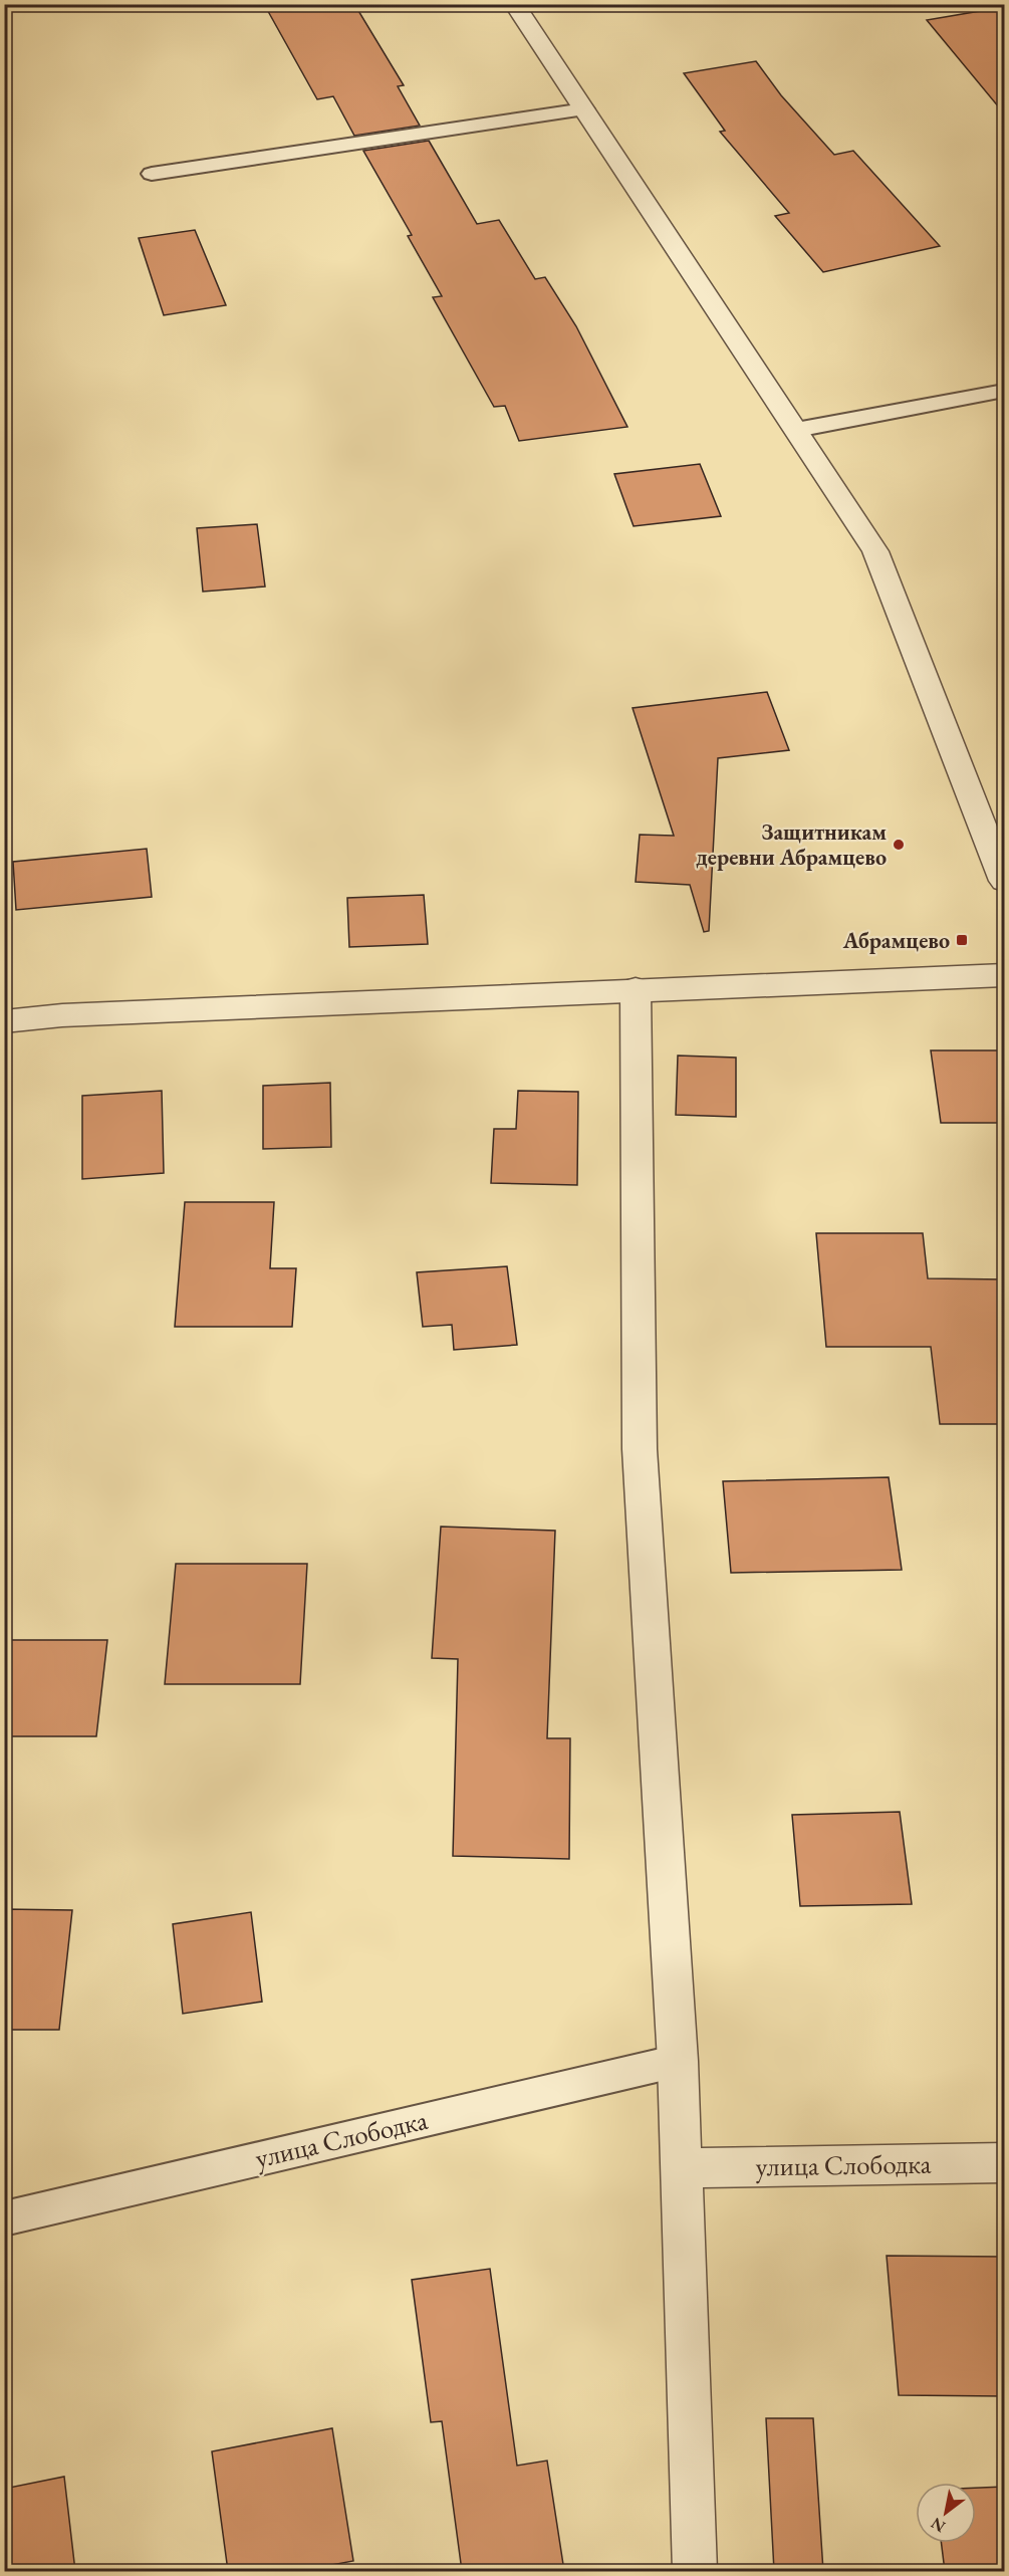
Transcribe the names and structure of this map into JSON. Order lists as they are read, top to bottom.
{
  "streets": {
    "street": ["улица Слободка"]
  },
  "places": {
    "other": ["Защитникам деревни Абрамцево"],
    "transit": ["Абрамцево"]
  },
  "north": "bottom left"
}
